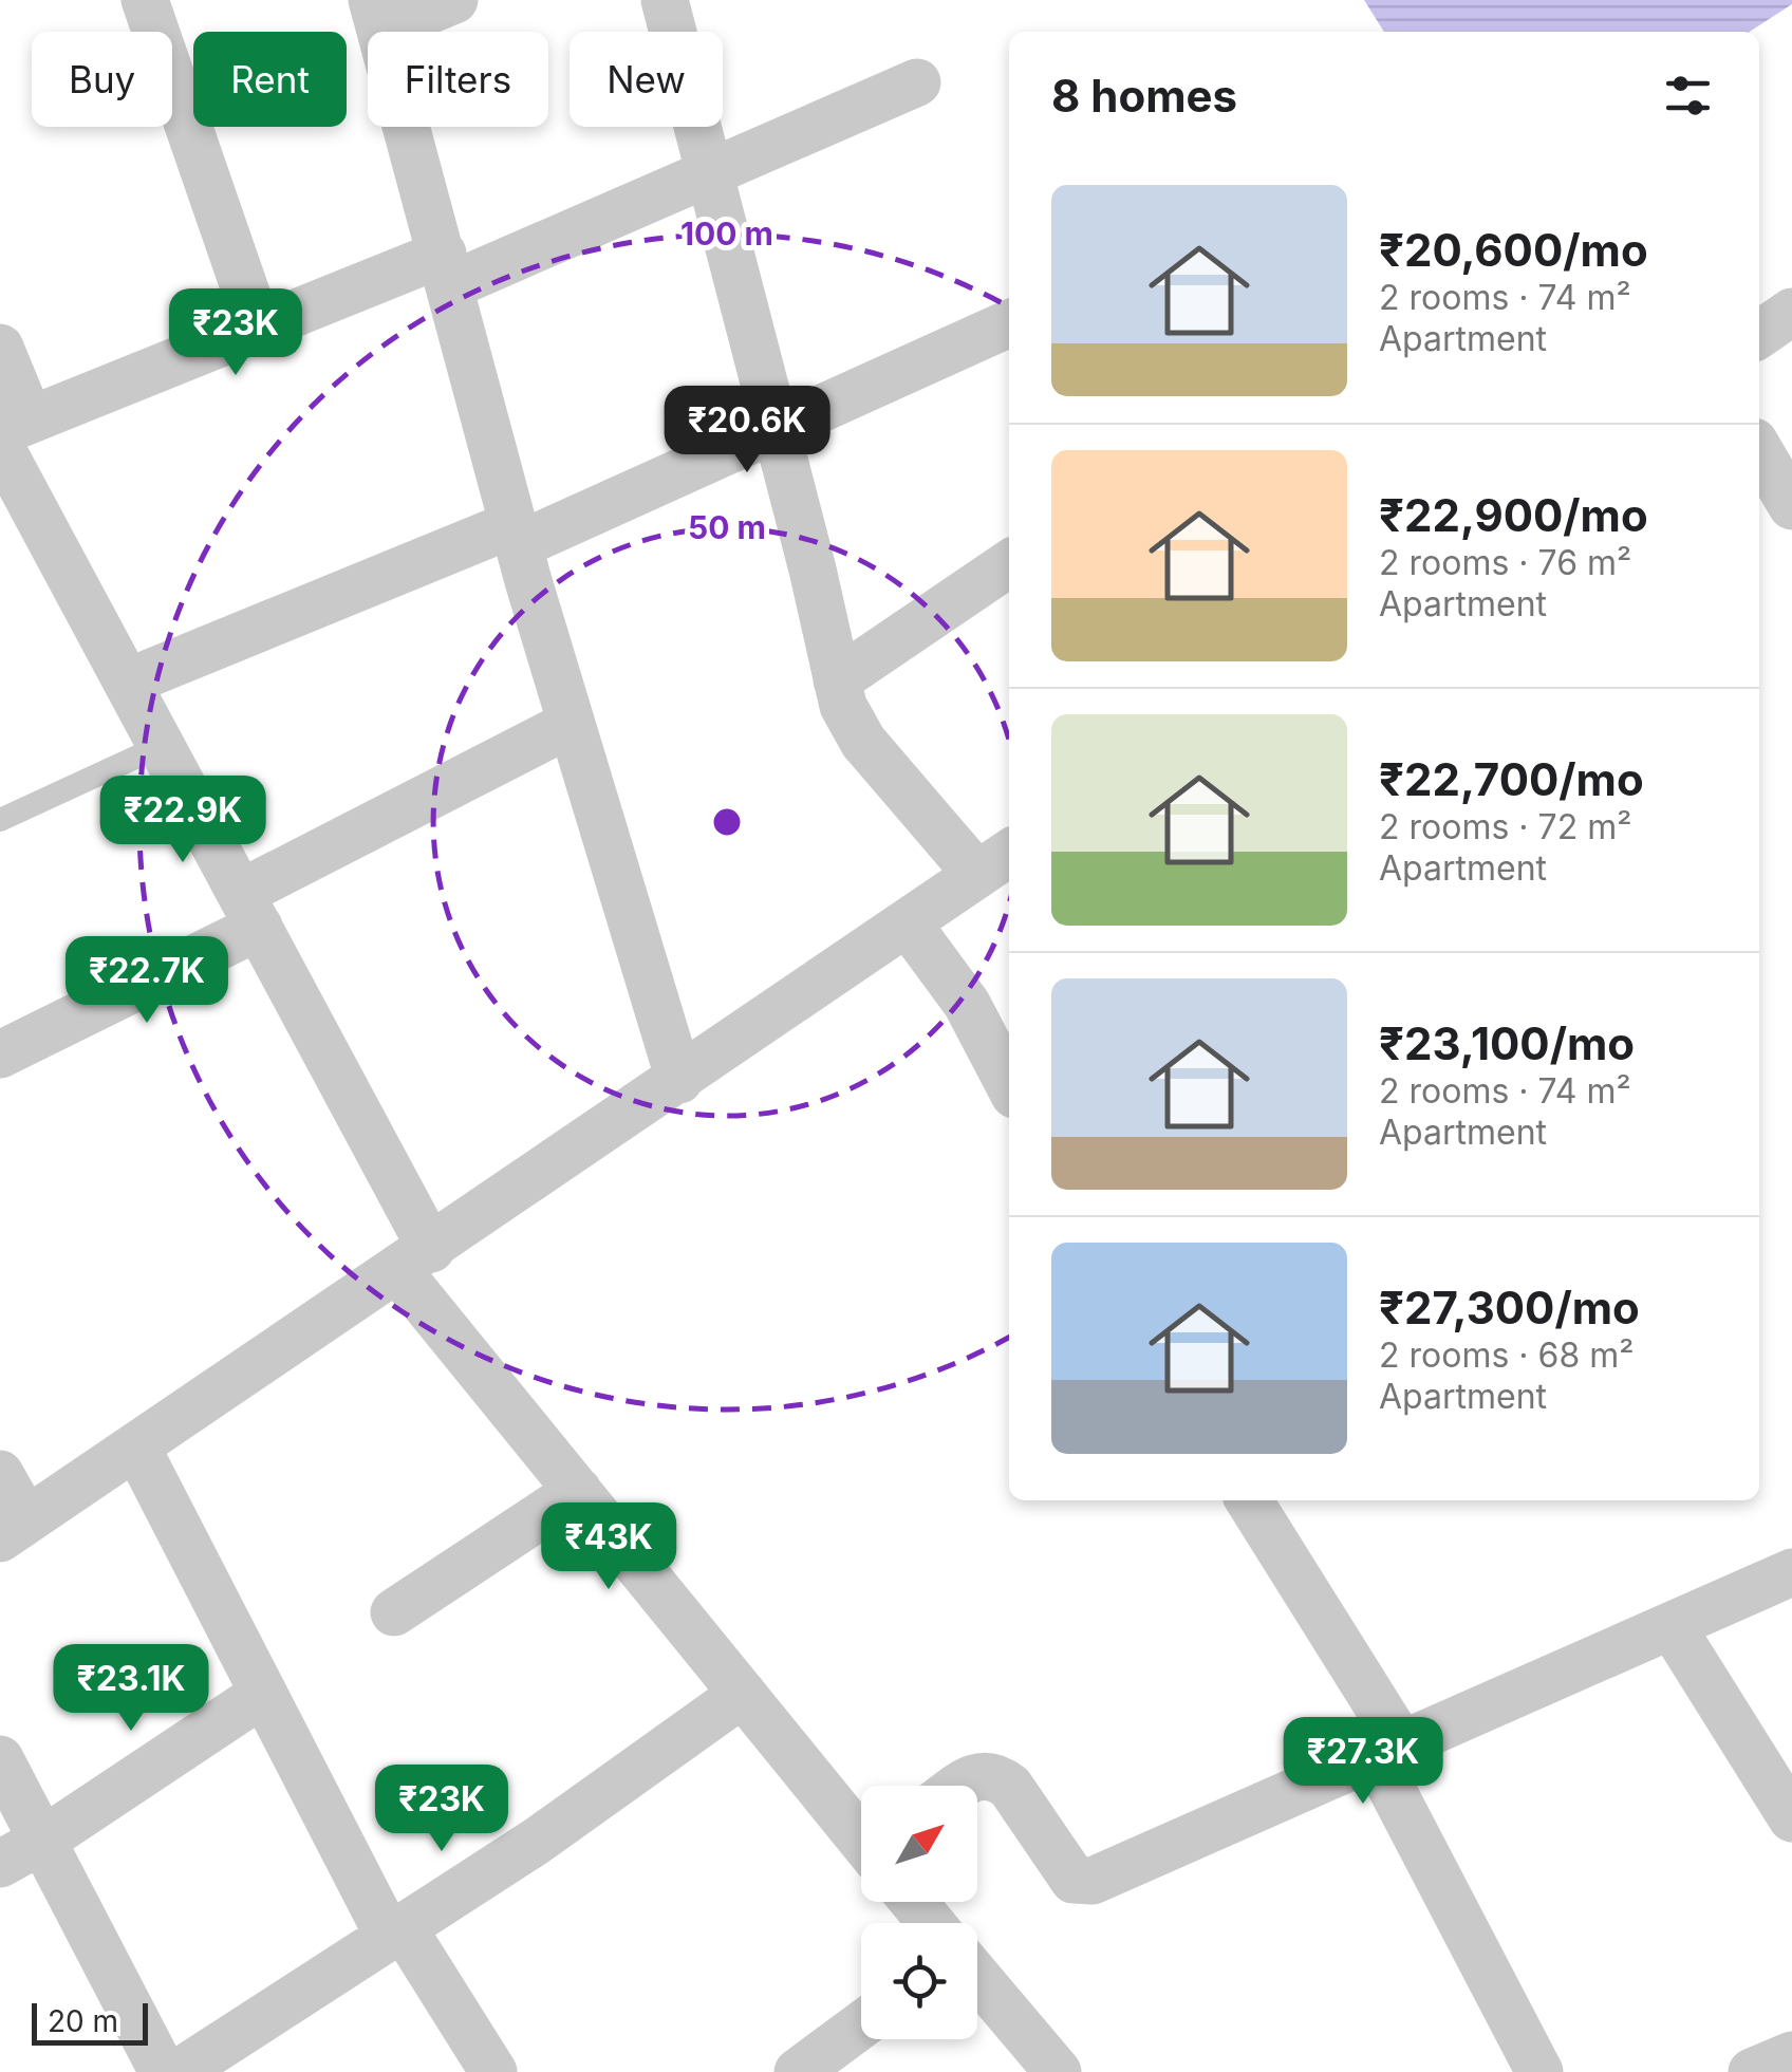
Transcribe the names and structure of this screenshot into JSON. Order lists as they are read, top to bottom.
{
  "scale_bar": "20 m",
  "north": "top right",
  "page": {
    "chip": [
      "Buy",
      "Rent",
      "Filters",
      "New"
    ],
    "heading": "8 homes",
    "list": [
      {
        "name": "₹20,600/mo",
        "note": "2 rooms · 74 m² · Apartment"
      },
      {
        "name": "₹22,900/mo",
        "note": "2 rooms · 76 m² · Apartment"
      },
      {
        "name": "₹22,700/mo",
        "note": "2 rooms · 72 m² · Apartment"
      },
      {
        "name": "₹23,100/mo",
        "note": "2 rooms · 74 m² · Apartment"
      },
      {
        "name": "₹27,300/mo",
        "note": "2 rooms · 68 m² · Apartment"
      }
    ],
    "price": [
      "₹23K",
      "₹20.6K",
      "₹22.9K",
      "₹22.7K",
      "₹43K",
      "₹23.1K",
      "₹27.3K",
      "₹23K"
    ],
    "scale": "20 m"
  },
  "rings": ["100 m", "50 m"]
}
